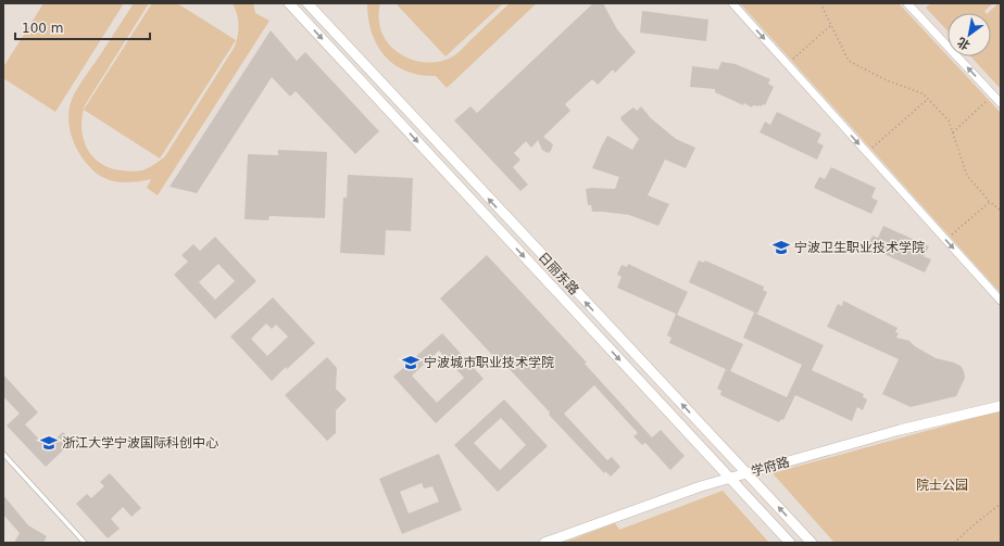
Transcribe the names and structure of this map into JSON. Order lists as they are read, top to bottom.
{
  "streets": {
    "main road": ["日丽东路", "学府路"]
  },
  "crossings": [
    ["日丽东路", "学府路"]
  ],
  "parks": ["院士公园"],
  "places": {
    "school or university": ["宁波卫生职业技术学院", "宁波城市职业技术学院", "浙江大学宁波国际科创中心"]
  },
  "scale_bar": "100 m",
  "north": "bottom left"
}
